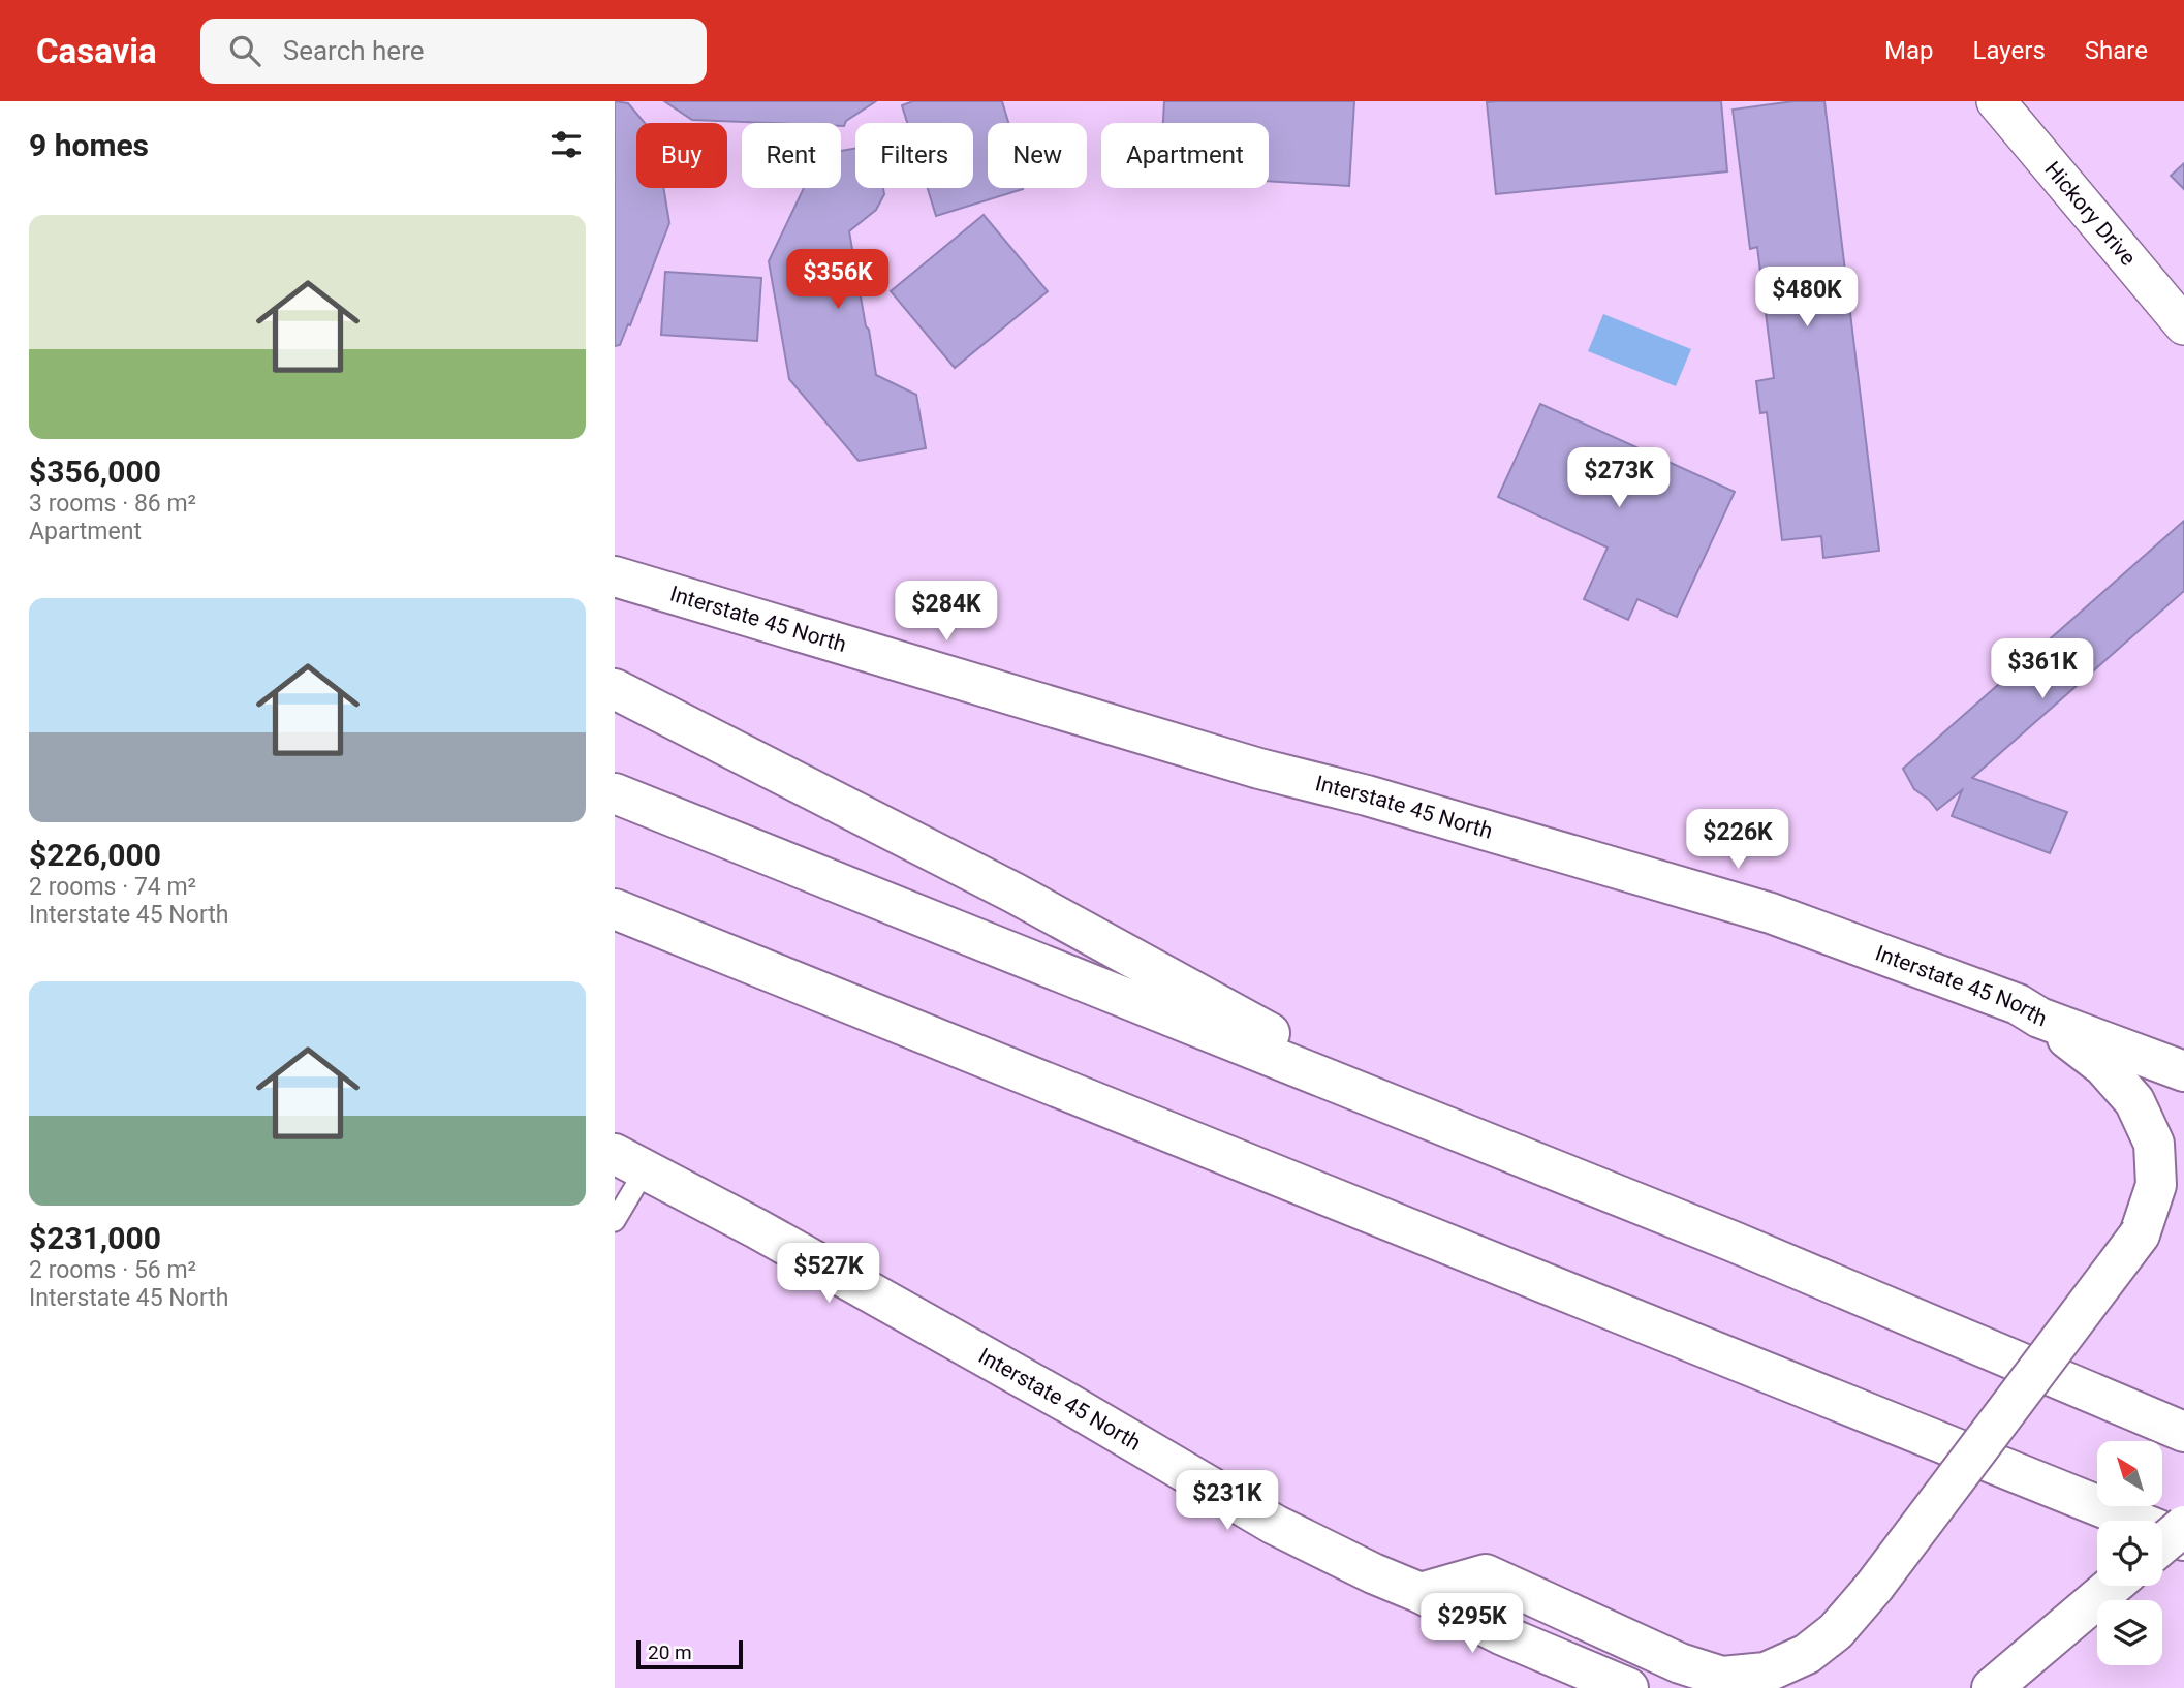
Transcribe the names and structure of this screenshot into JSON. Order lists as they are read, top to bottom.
{
  "streets": {
    "main road": ["Interstate 45 North"],
    "street": ["Hickory Drive"]
  },
  "scale_bar": "20 m",
  "north": "top left",
  "page": {
    "header": "Casavia",
    "search": "Search here",
    "nav": ["Map", "Layers", "Share"],
    "heading": "9 homes",
    "chip": [
      "Buy",
      "Rent",
      "Filters",
      "New",
      "Apartment"
    ],
    "list": [
      {
        "name": "$356,000",
        "note": "3 rooms · 86 m² · Apartment"
      },
      {
        "name": "$226,000",
        "note": "2 rooms · 74 m² · Interstate 45 North"
      },
      {
        "name": "$231,000",
        "note": "2 rooms · 56 m² · Interstate 45 North"
      }
    ],
    "price": [
      "$356K",
      "$480K",
      "$273K",
      "$284K",
      "$361K",
      "$226K",
      "$527K",
      "$231K",
      "$295K"
    ],
    "scale": "20 m"
  }
}
